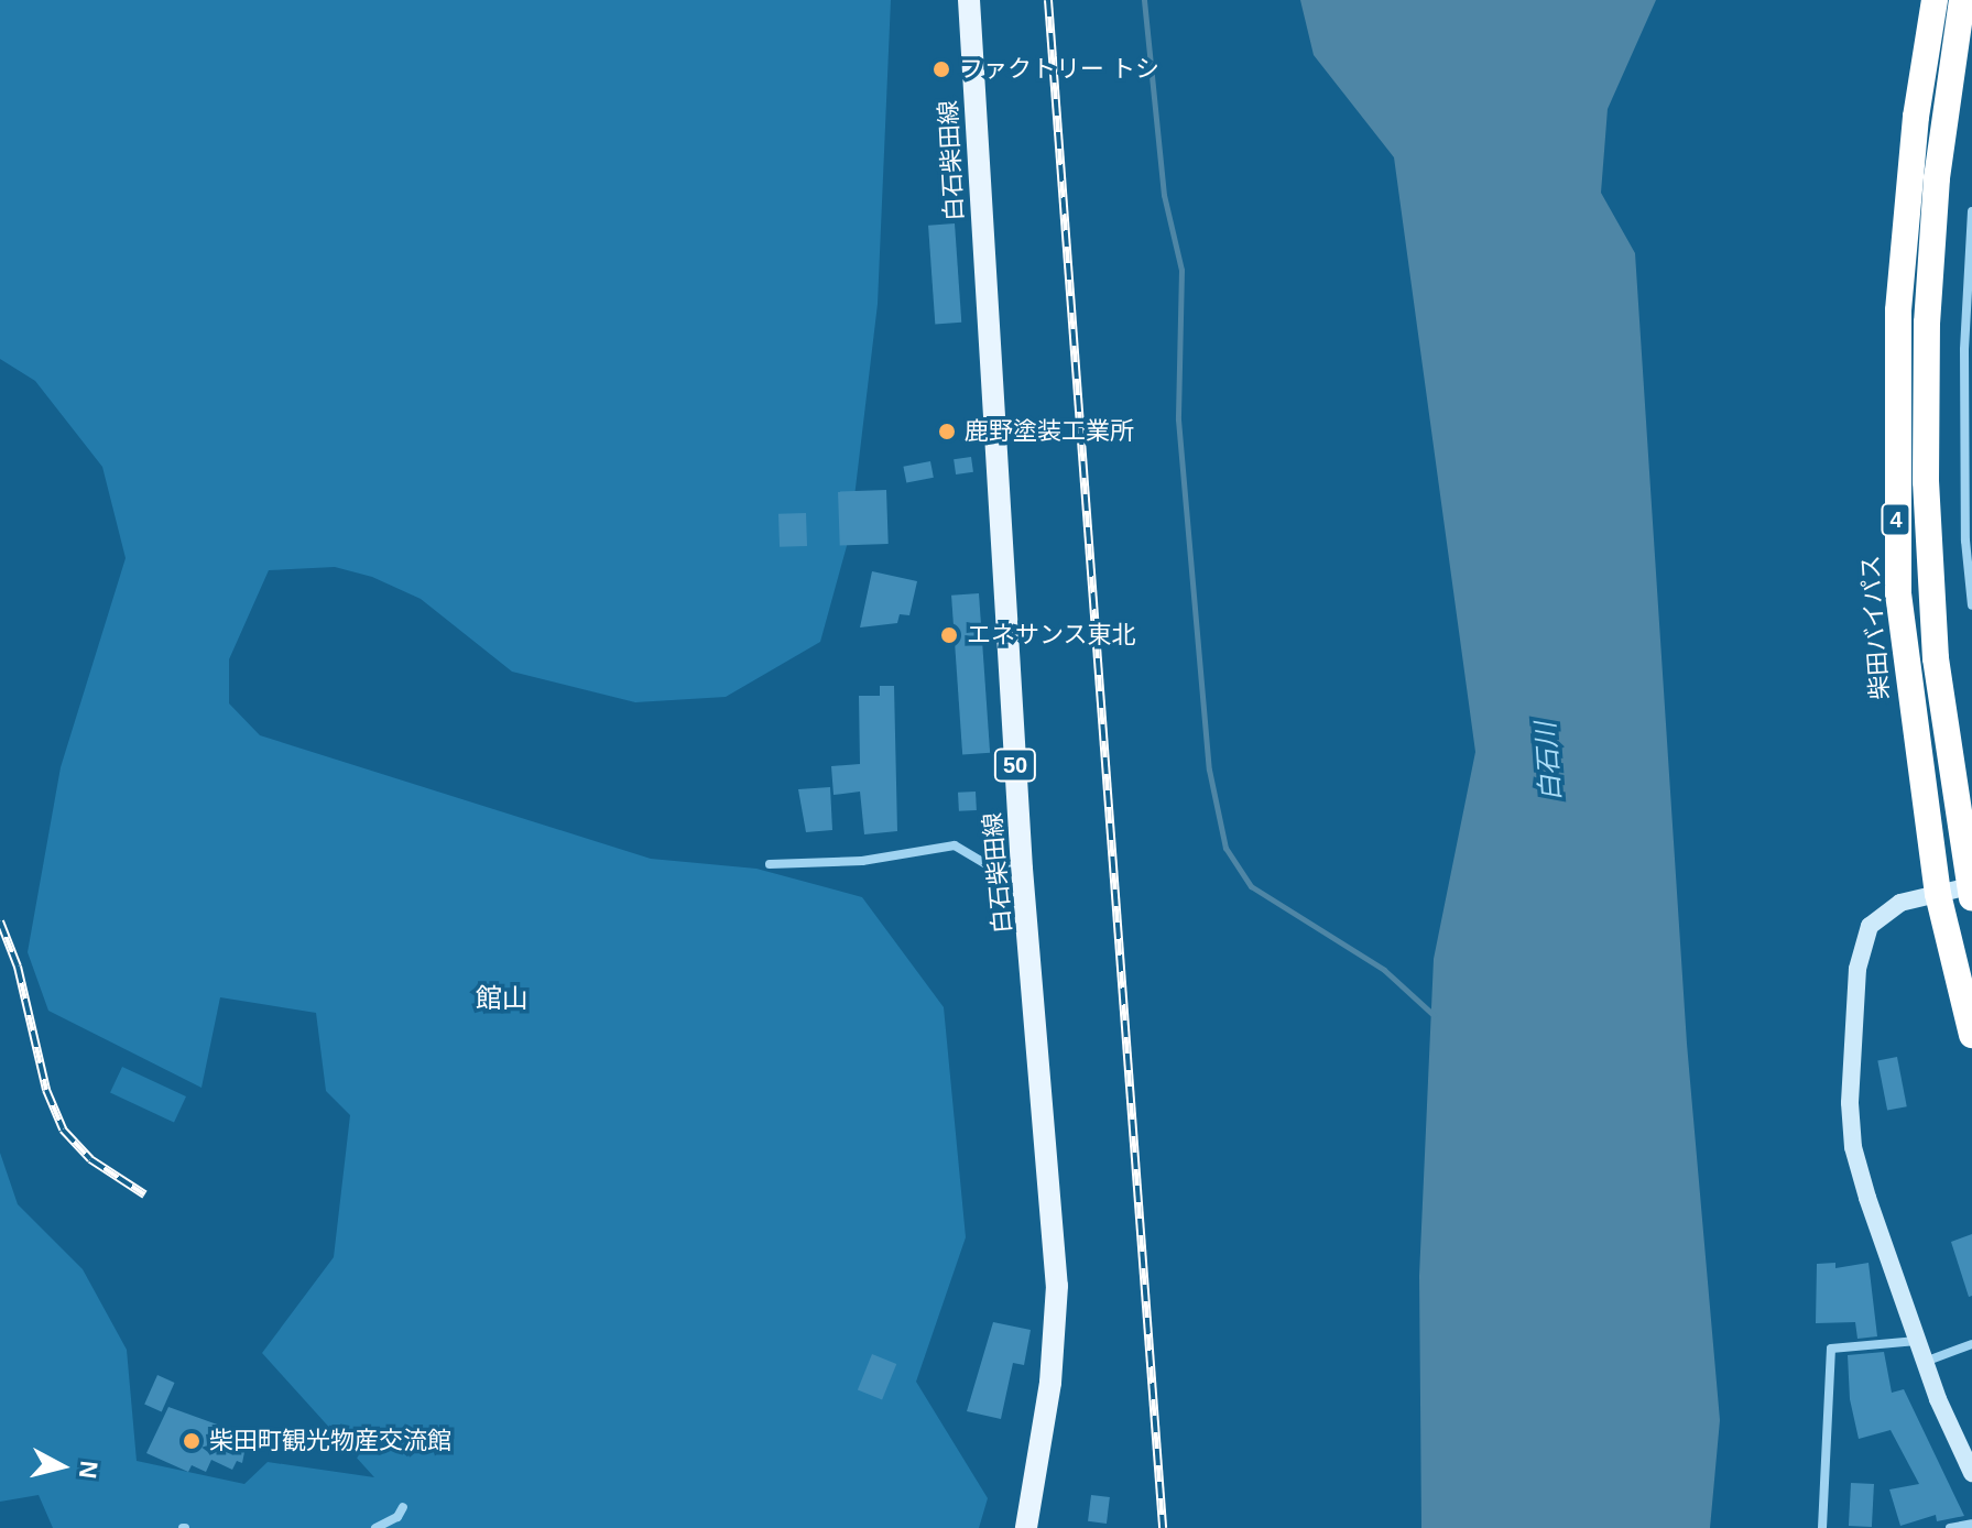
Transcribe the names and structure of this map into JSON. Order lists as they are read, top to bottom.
{
  "streets": {
    "highway": ["4", "柴田バイパス"],
    "main road": ["白石柴田線", "50"]
  },
  "districts": ["館山"],
  "water": ["白石川"],
  "places": [
    "ファクトリー トシ",
    "鹿野塗装工業所",
    "エネサンス東北",
    "柴田町観光物産交流館"
  ],
  "north": "right"
}
